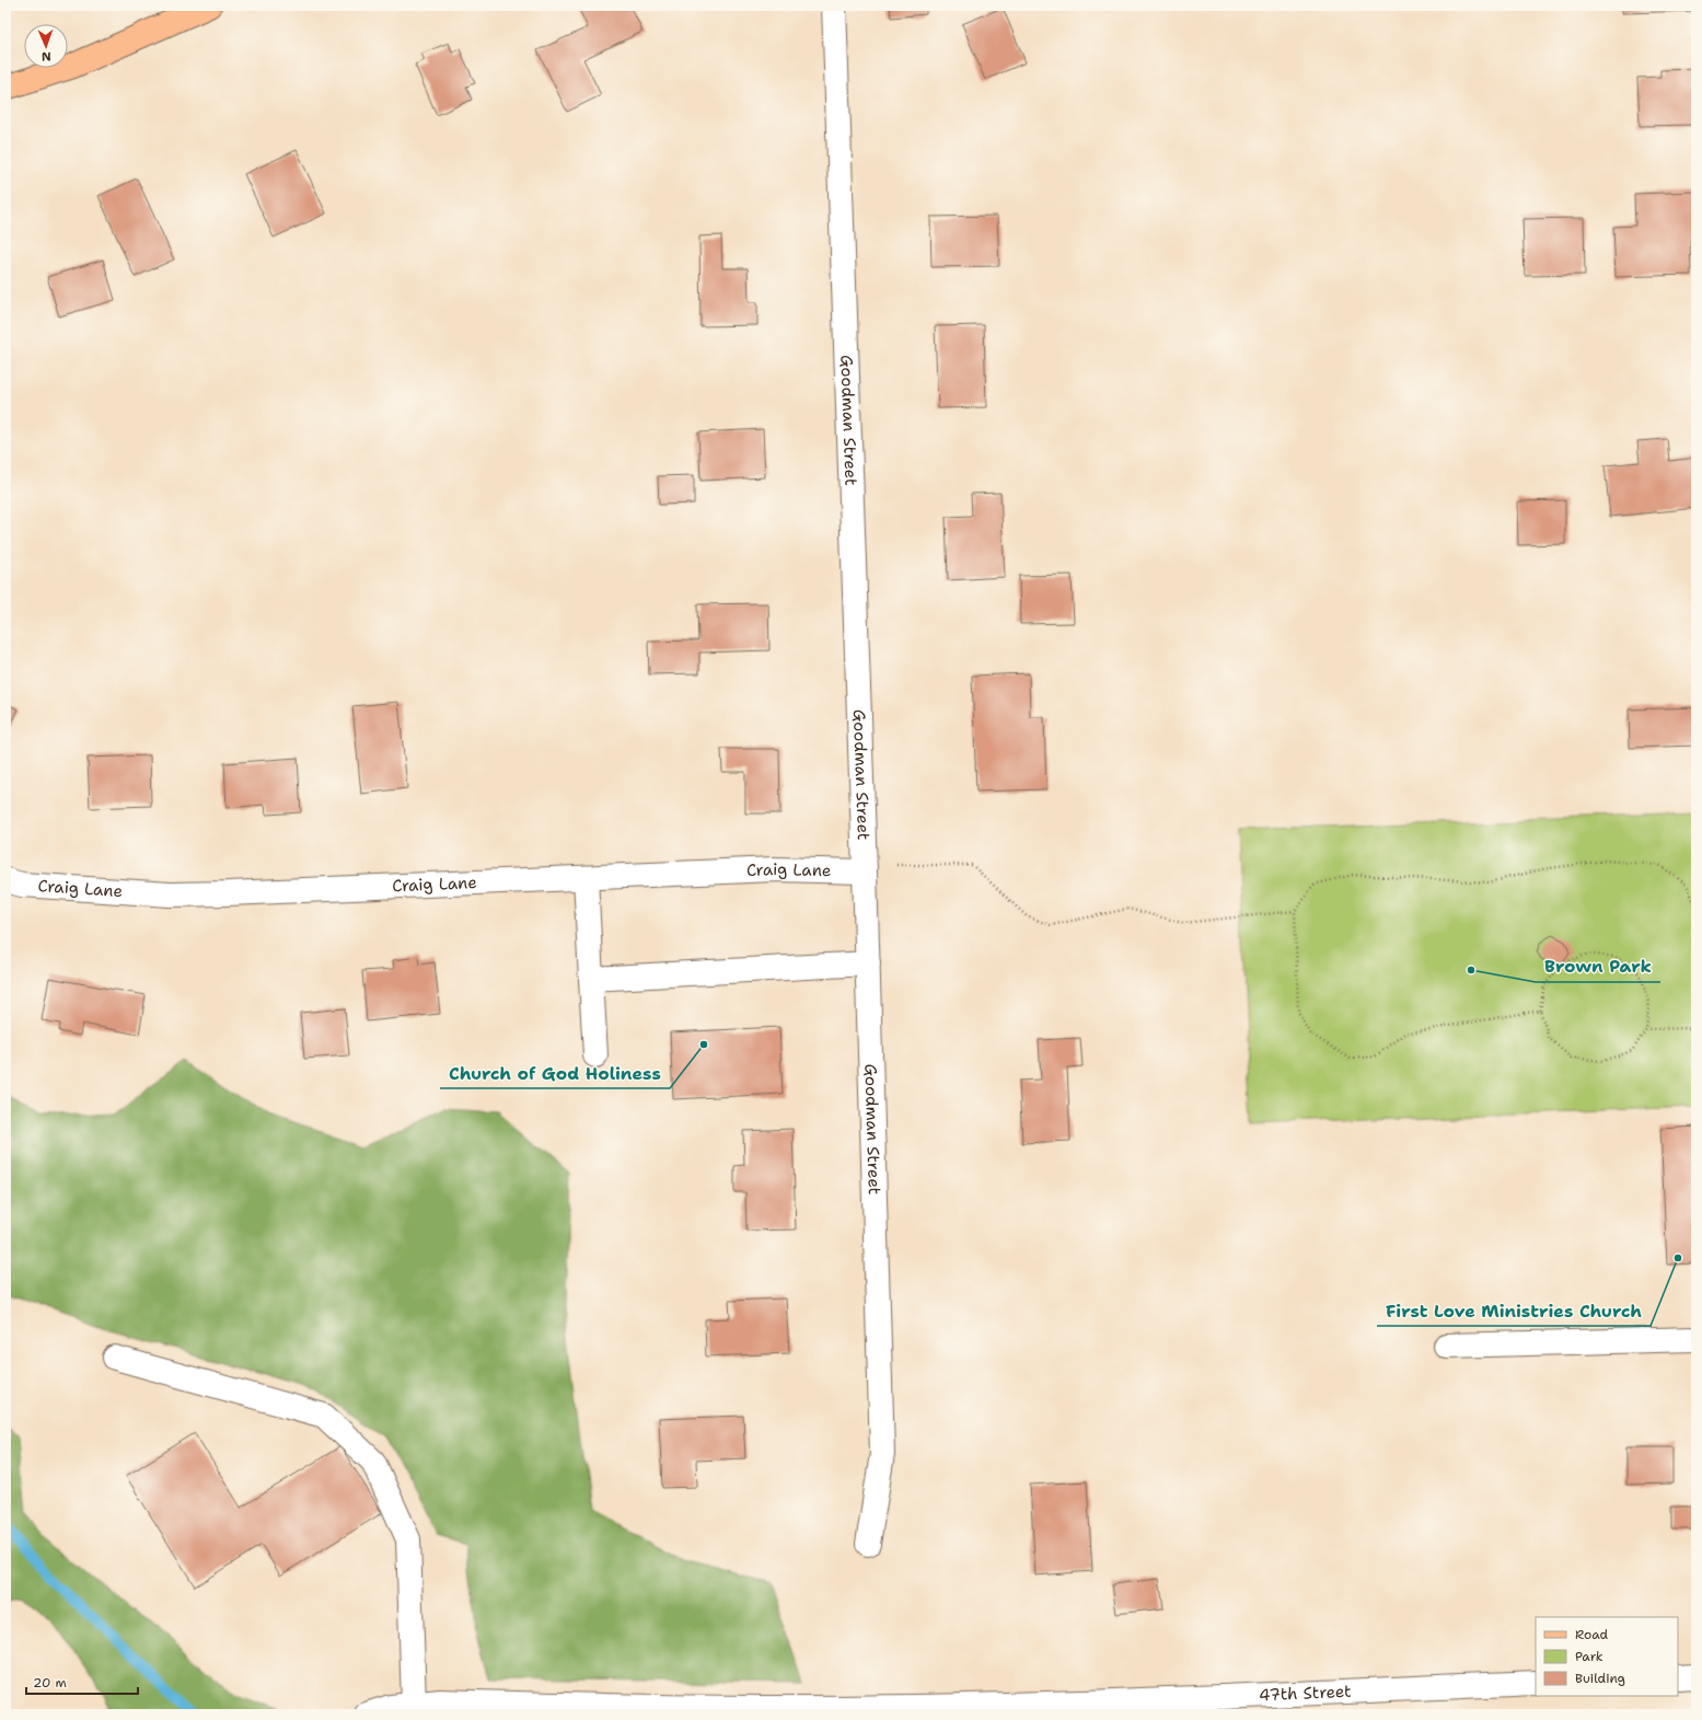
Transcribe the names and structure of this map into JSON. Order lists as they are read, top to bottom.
{
  "streets": {
    "street": ["Goodman Street", "Craig Lane", "47th Street"]
  },
  "crossings": [
    ["Goodman Street", "Craig Lane"]
  ],
  "places": ["Brown Park", "Church of God Holiness", "First Love Ministries Church"],
  "legend": ["Road", "Park", "Building"],
  "scale_bar": "20 m",
  "north": "bottom"
}
